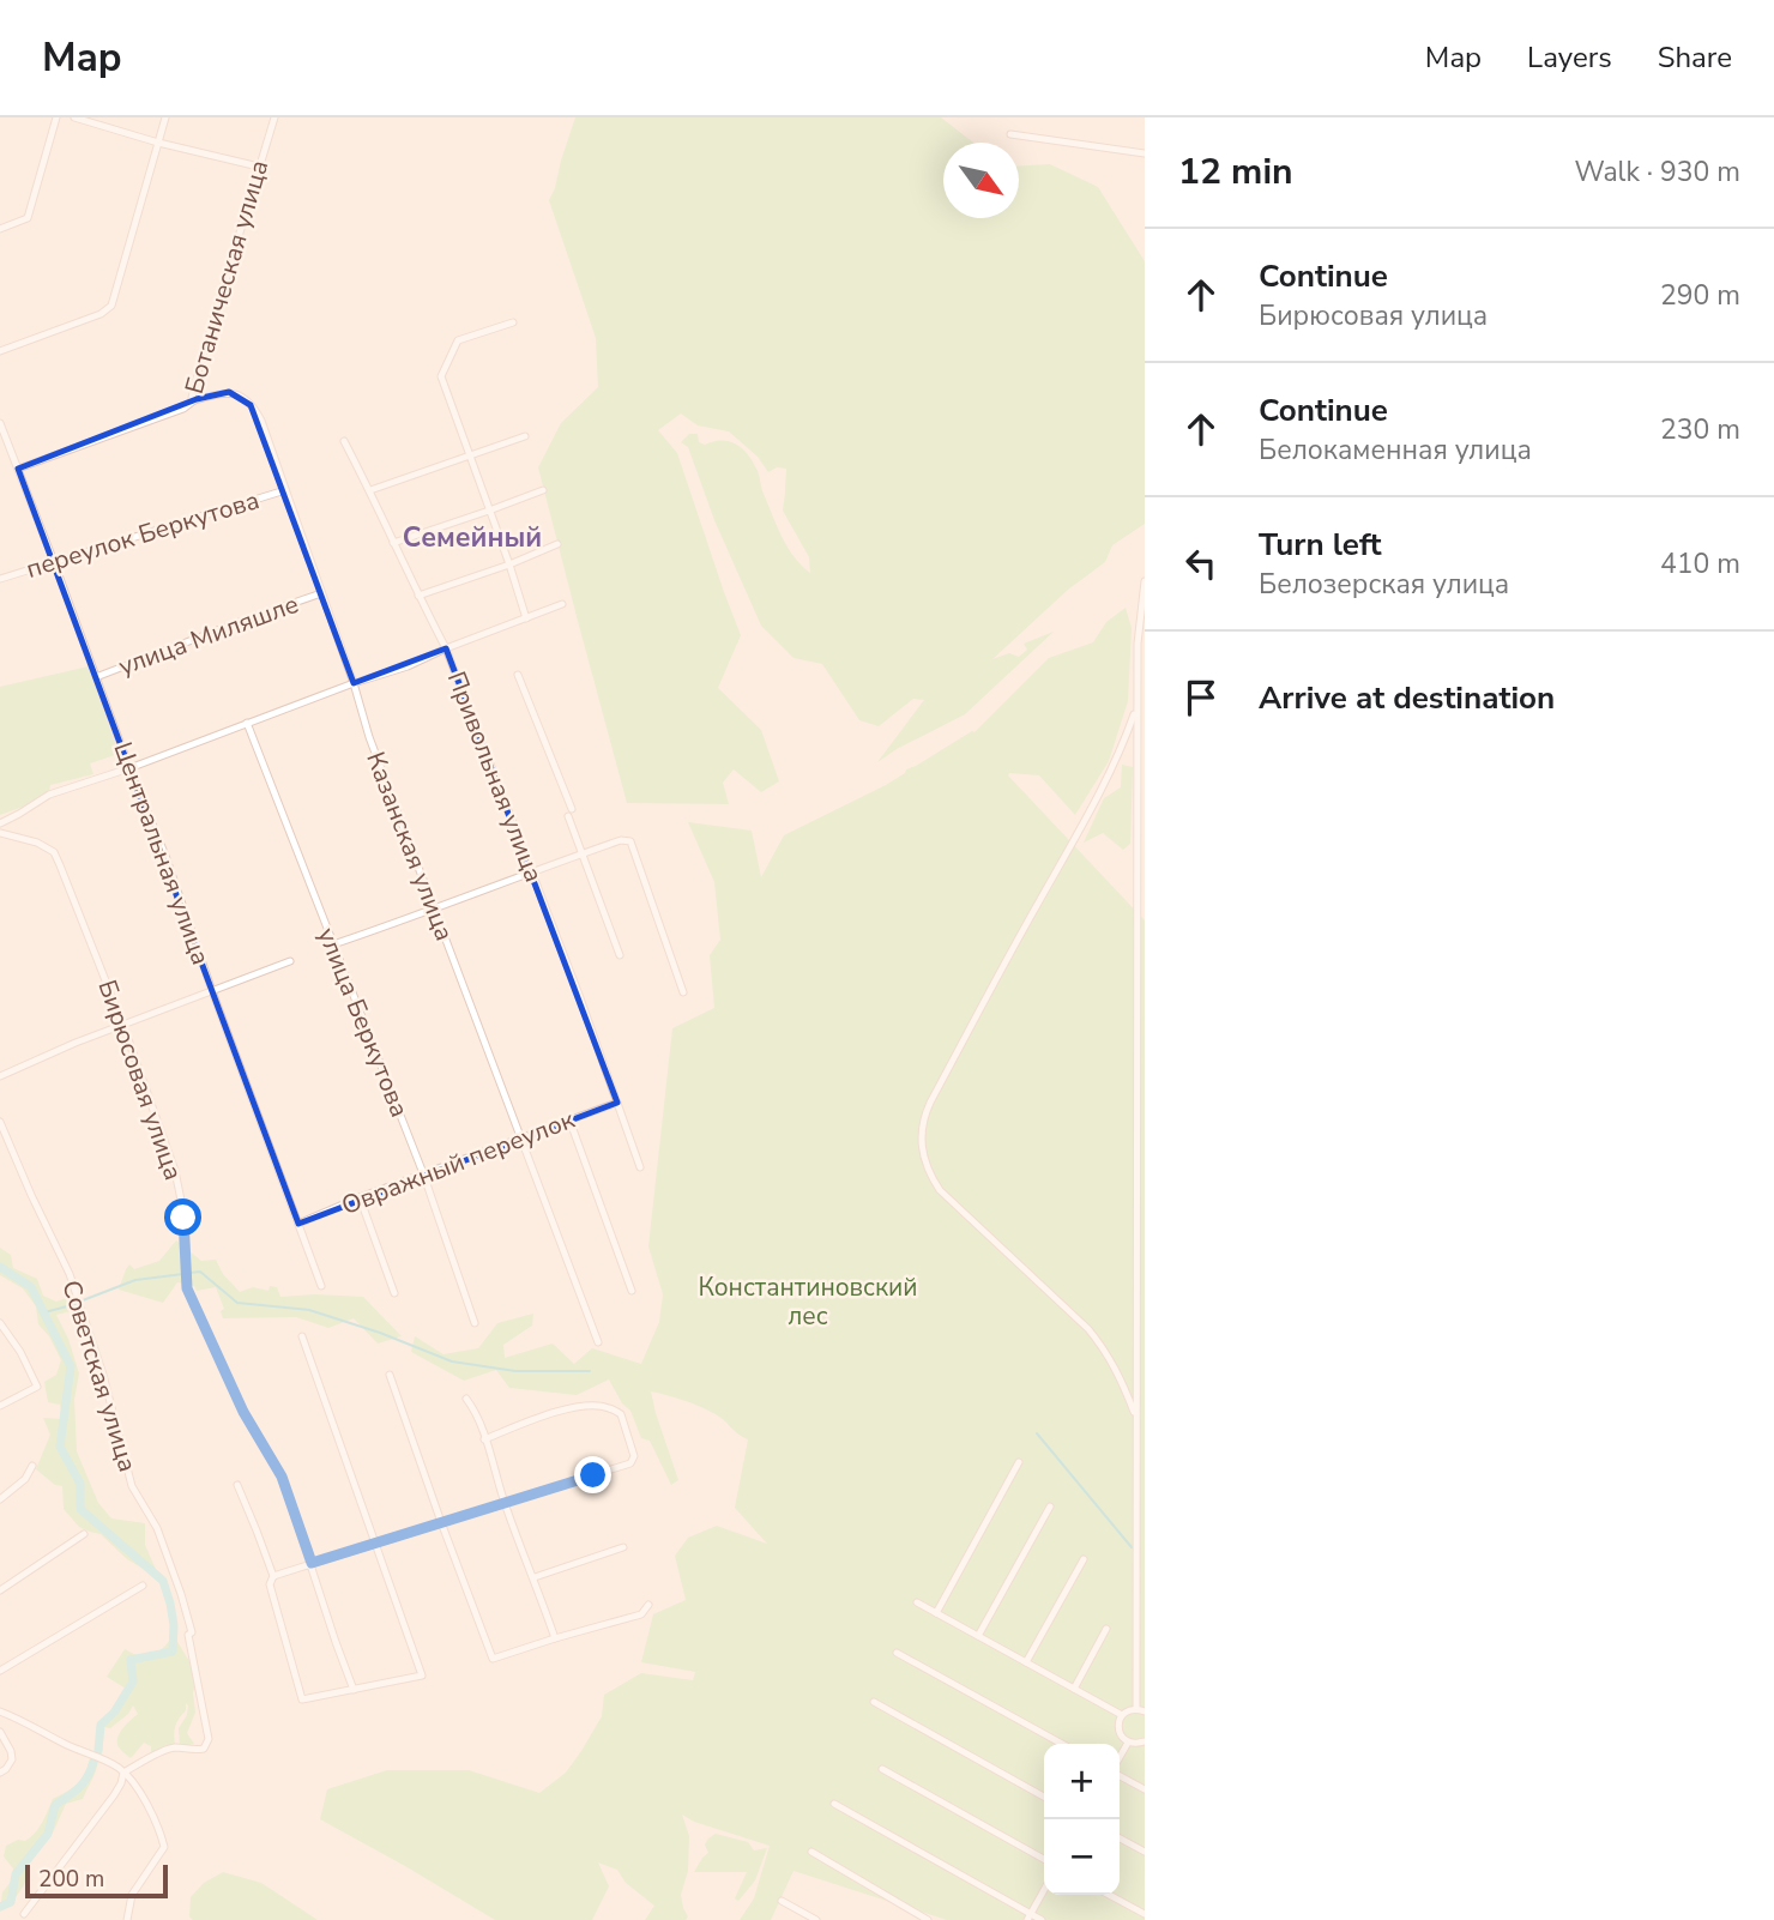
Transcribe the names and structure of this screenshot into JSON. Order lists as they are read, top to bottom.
{
  "streets": {
    "street": [
      "Ботаническая улица",
      "переулок Беркутова",
      "улица Миляшле",
      "Привольная улица",
      "Казанская улица",
      "Центральная улица",
      "улица Беркутова",
      "Бирюсовая улица",
      "Овражный переулок",
      "Советская улица"
    ]
  },
  "crossings": [
    ["Ботаническая улица", "Казанская улица"],
    ["Ботаническая улица", "Центральная улица"],
    ["переулок Беркутова", "Казанская улица"],
    ["переулок Беркутова", "Центральная улица"],
    ["улица Миляшле", "Казанская улица"],
    ["улица Миляшле", "Центральная улица"],
    ["Привольная улица", "Казанская улица"],
    ["Привольная улица", "Центральная улица"],
    ["Привольная улица", "улица Беркутова"],
    ["Привольная улица", "Овражный переулок"],
    ["Казанская улица", "Овражный переулок"],
    ["Центральная улица", "Овражный переулок"],
    ["улица Беркутова", "Овражный переулок"]
  ],
  "districts": ["Семейный"],
  "parks": ["Константиновский лес"],
  "scale_bar": "200 m",
  "north": "bottom right",
  "page": {
    "header": "Map",
    "nav": ["Map", "Layers", "Share"],
    "heading": ["12 min", "Walk · 930 m"],
    "list": [
      ["Continue", "Бирюсовая улица", "290 m"],
      ["Continue", "Белокаменная улица", "230 m"],
      ["Turn left", "Белозерская улица", "410 m"],
      "Arrive at destination"
    ],
    "map_buttons": ["+", "−"],
    "scale": "200 m"
  }
}
